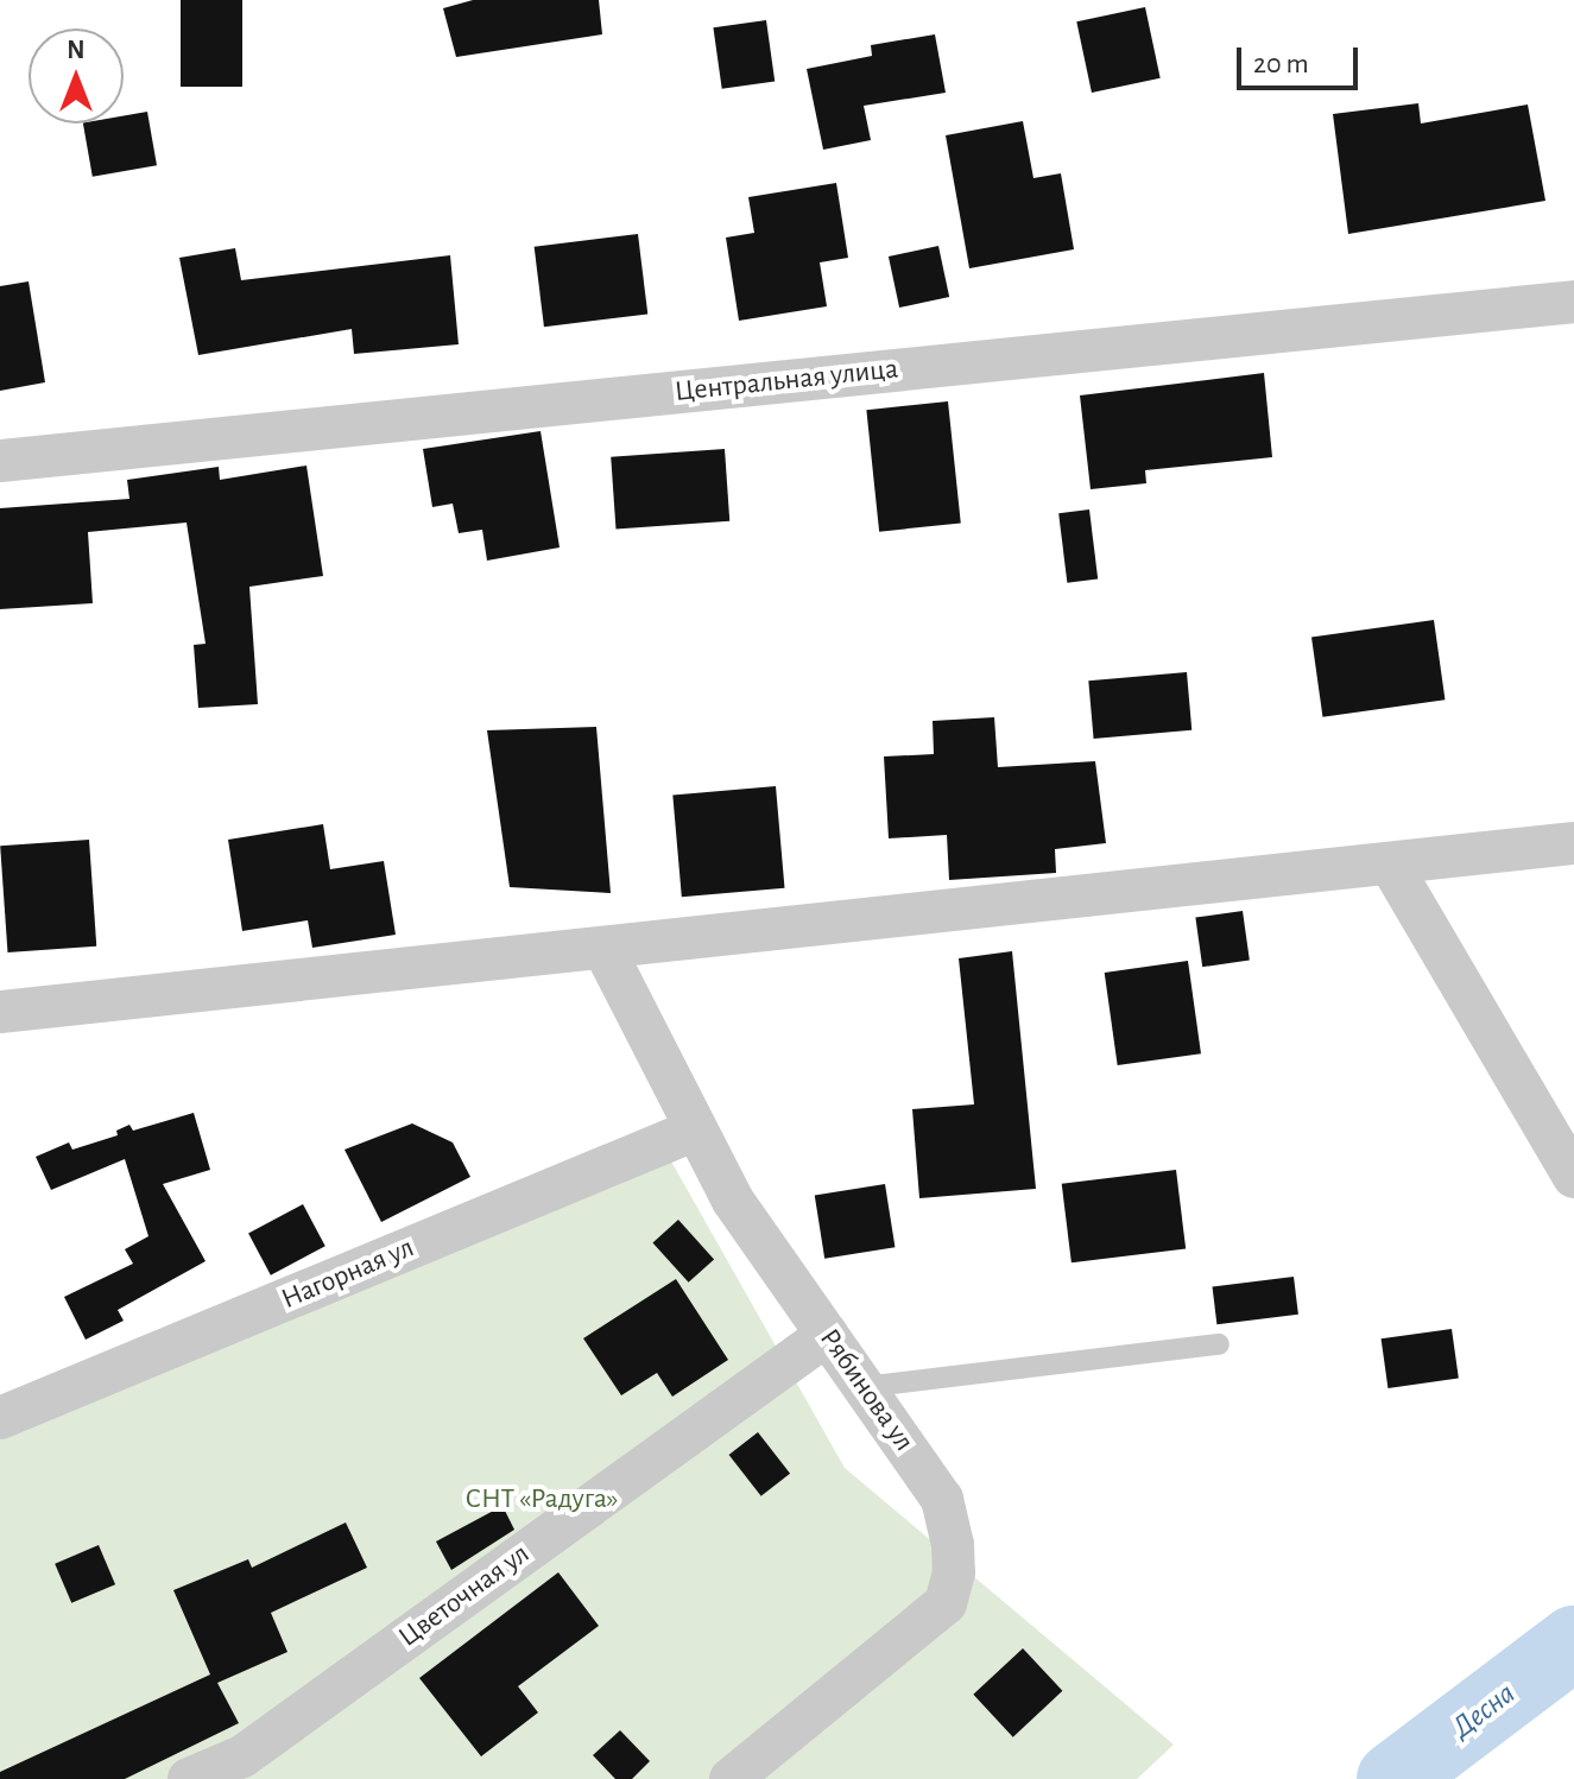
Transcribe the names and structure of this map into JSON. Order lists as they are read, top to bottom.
{
  "streets": {
    "street": [
      "Центральная улица",
      "Нагорная ул",
      "Рябинова ул",
      "Цветочная ул"
    ]
  },
  "crossings": [
    ["Нагорная ул", "Рябинова ул"],
    ["Рябинова ул", "Цветочная ул"]
  ],
  "water": ["Десна"],
  "parks": ["СНТ «Радуга»"],
  "scale_bar": "20 m",
  "north": "top"
}
